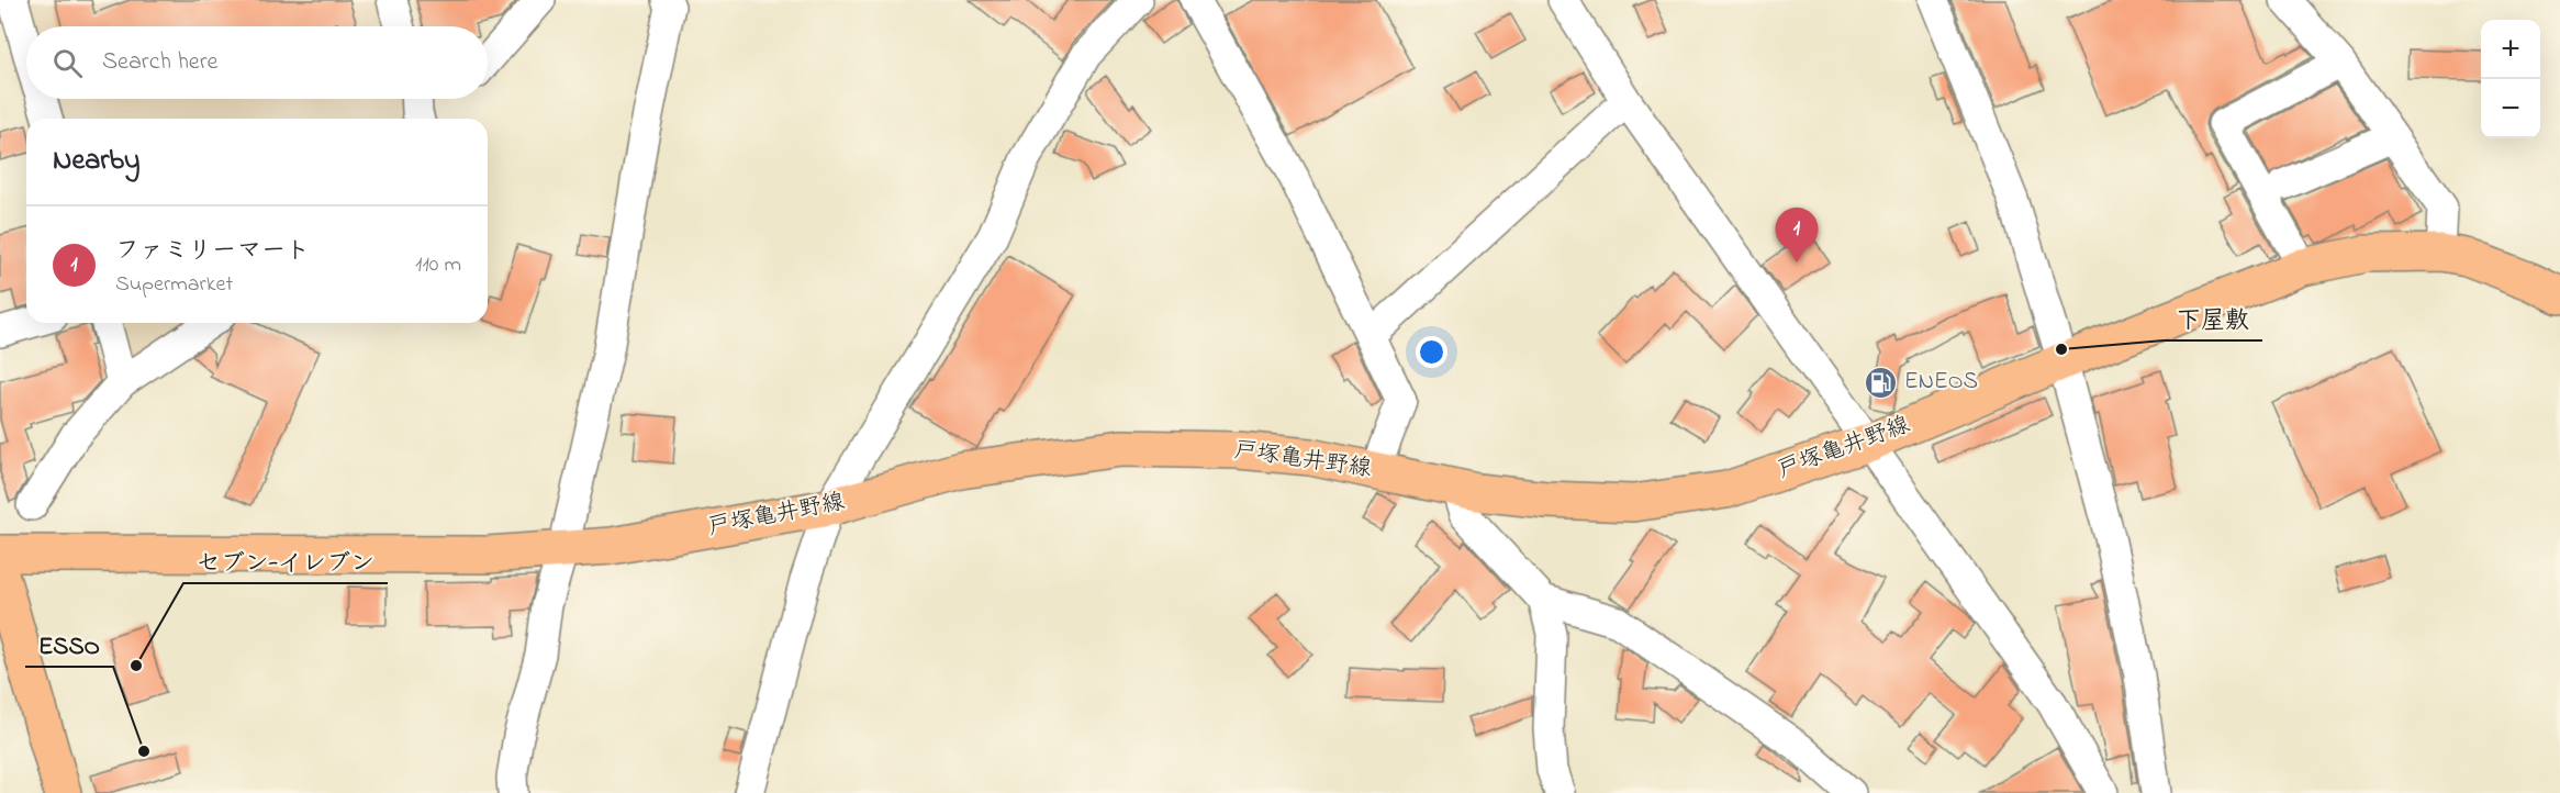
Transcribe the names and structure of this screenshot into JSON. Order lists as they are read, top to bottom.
{
  "streets": {
    "main road": ["戸塚亀井野線"]
  },
  "places": {
    "other": ["下屋敷", "セブン-イレブン", "ESSO"],
    "fuel station": ["ENEOS"]
  },
  "page": {
    "map_buttons": ["+", "−"],
    "search": "Search here",
    "heading": "Nearby",
    "list": [
      {
        "mark": "1",
        "name": "ファミリーマート",
        "note": "Supermarket",
        "value": "110 m"
      }
    ],
    "pins": "1"
  }
}
